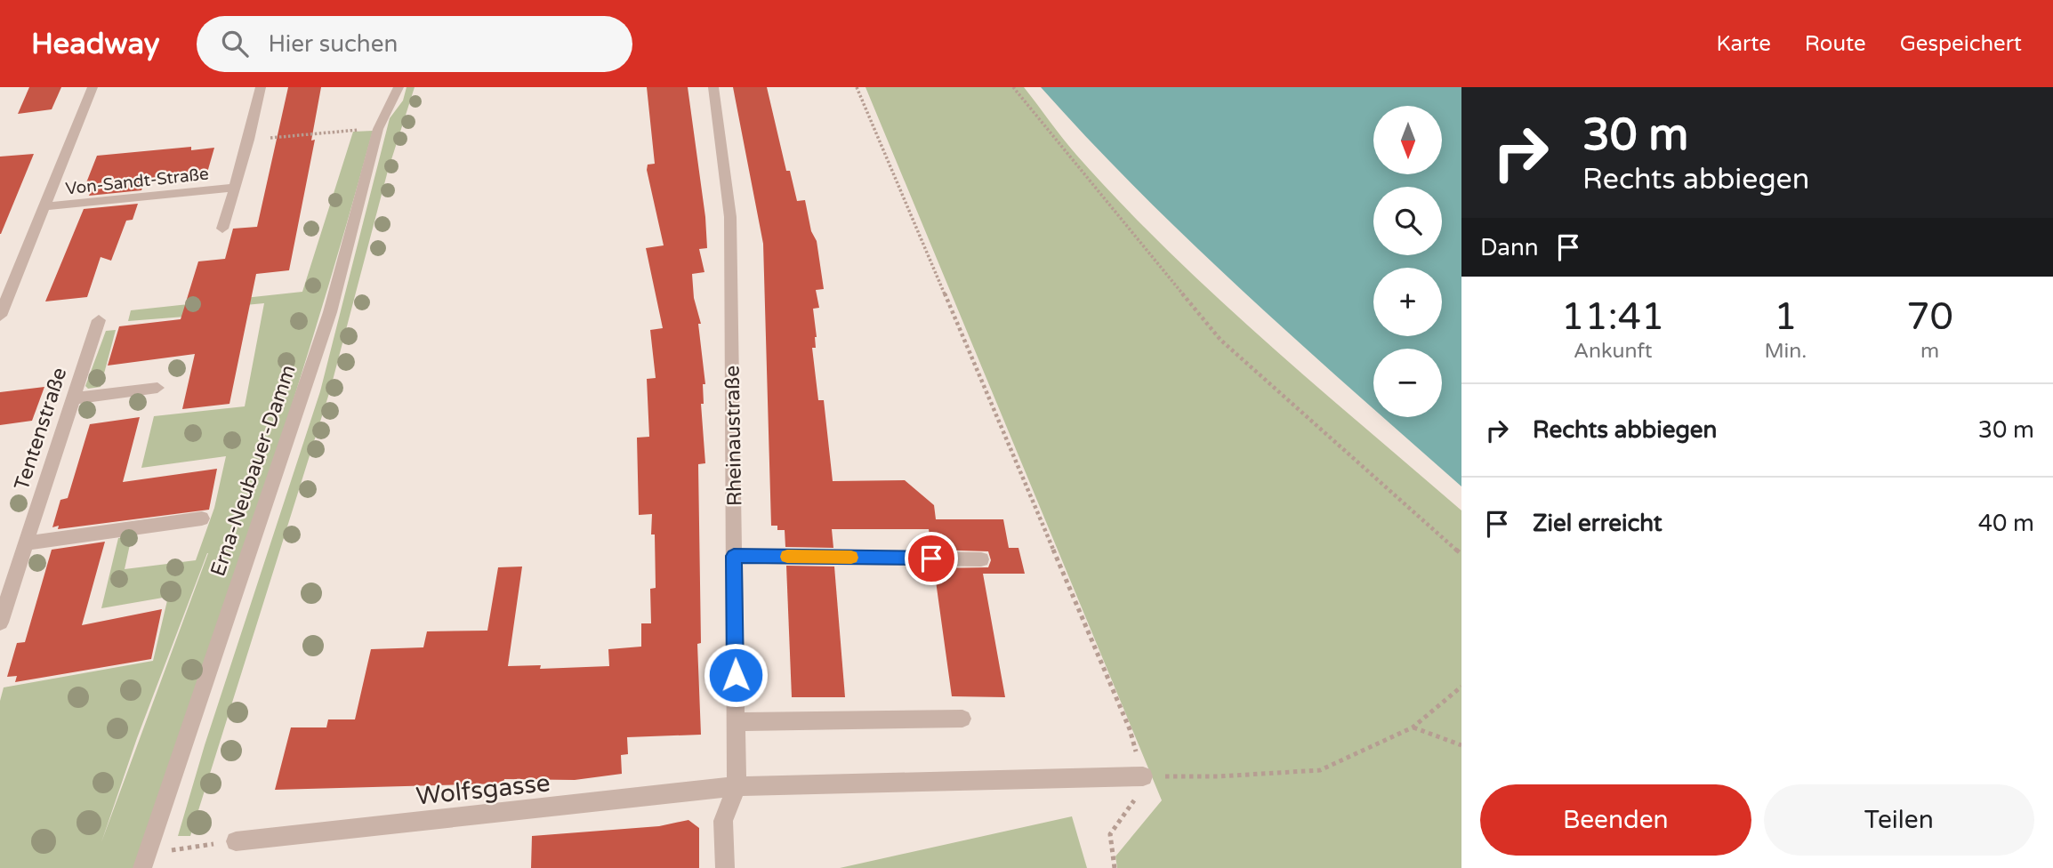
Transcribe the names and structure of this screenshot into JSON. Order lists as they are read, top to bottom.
{
  "streets": {
    "street": [
      "Von-Sandt-Straße",
      "Tentenstraße",
      "Rheinaustraße",
      "Erna-Neubauer-Damm",
      "Wolfsgasse"
    ]
  },
  "crossings": [
    ["Rheinaustraße", "Wolfsgasse"]
  ],
  "north": "bottom",
  "page": {
    "header": "Headway",
    "search": "Hier suchen",
    "nav": ["Karte", "Route", "Gespeichert"],
    "turn": ["30 m", "Rechts abbiegen"],
    "map_buttons": ["+", "−"],
    "then": "Dann",
    "eta": [
      "11:41",
      "Ankunft",
      "1",
      "Min.",
      "70",
      "m"
    ],
    "list": [
      {
        "name": "Rechts abbiegen",
        "value": "30 m"
      },
      {
        "name": "Ziel erreicht",
        "value": "40 m"
      }
    ],
    "buttons": ["Beenden", "Teilen"]
  }
}
